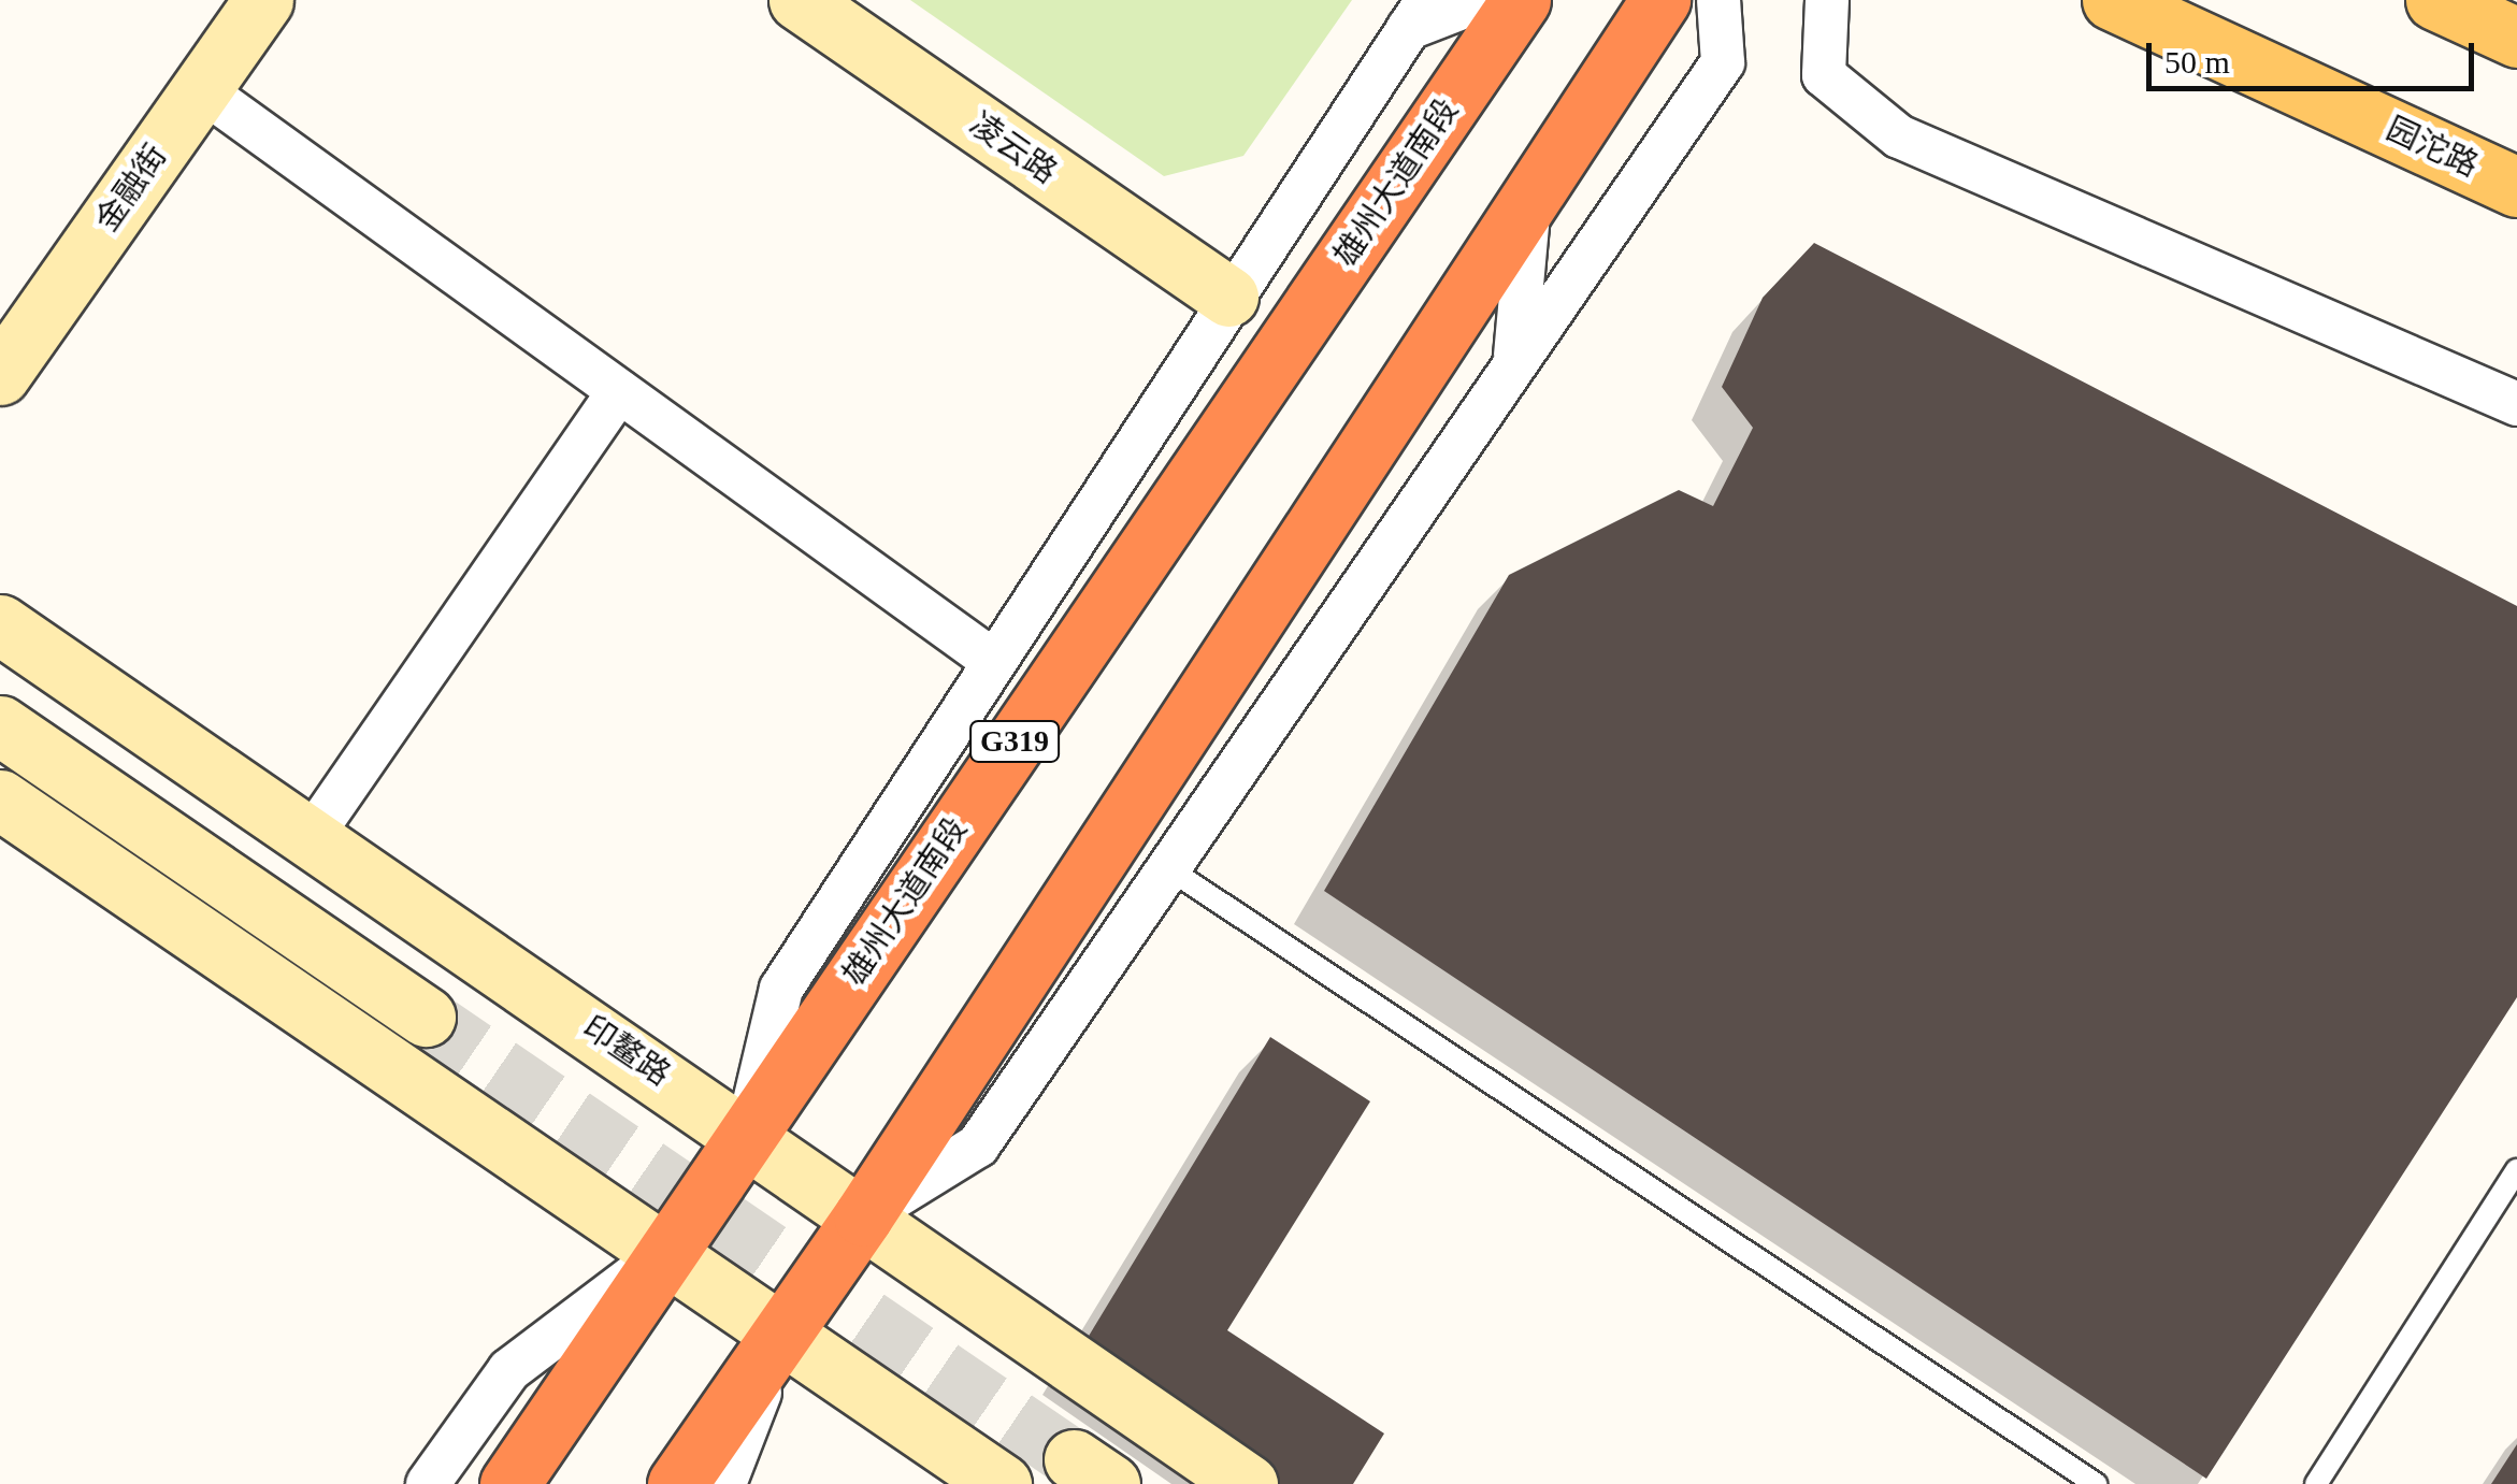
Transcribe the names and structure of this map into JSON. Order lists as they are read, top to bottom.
{
  "streets": {
    "highway": ["雄州大道南段", "G319"],
    "main road": ["园沱路"],
    "street": ["凌云路", "金融街", "印鳌路"]
  },
  "crossings": [
    ["雄州大道南段", "印鳌路"]
  ],
  "scale_bar": "50 m"
}
